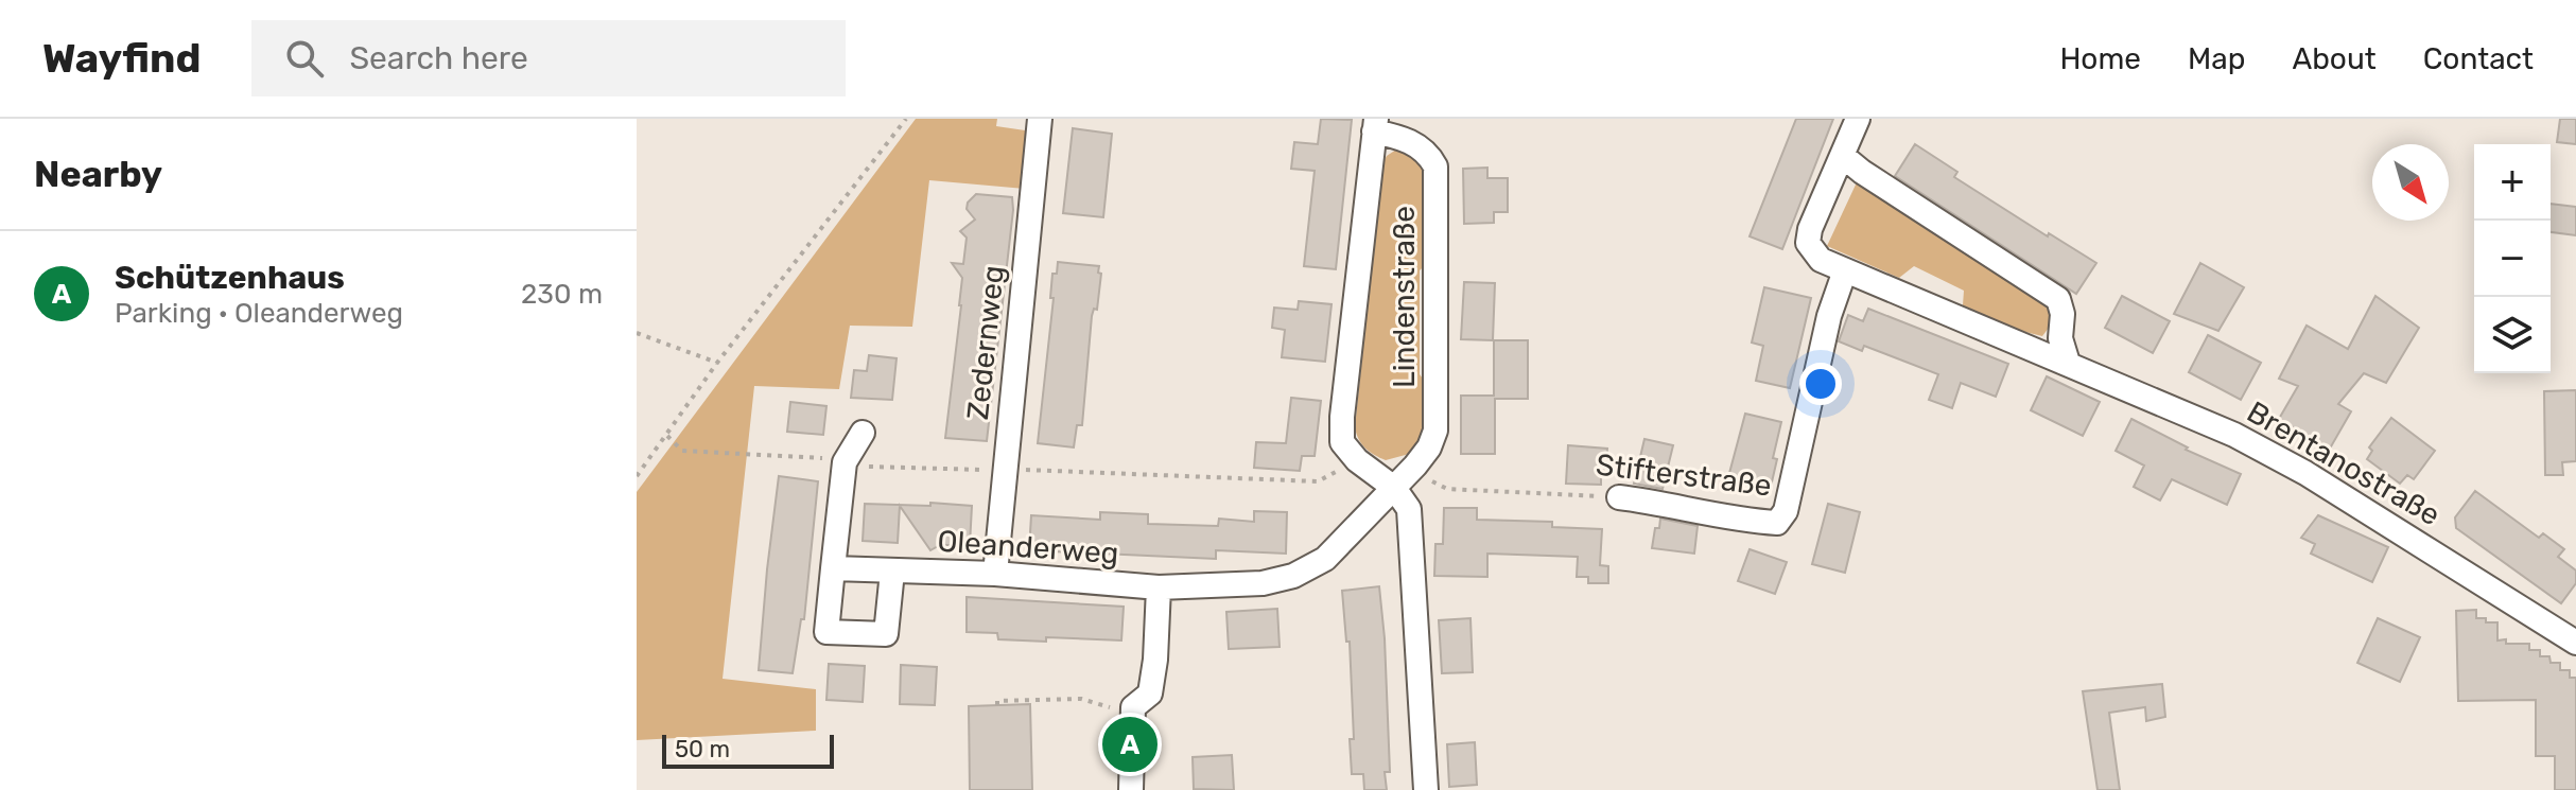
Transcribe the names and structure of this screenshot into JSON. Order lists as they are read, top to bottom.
{
  "streets": {
    "street": [
      "Lindenstraße",
      "Zedernweg",
      "Brentanostraße",
      "Stifterstraße",
      "Oleanderweg"
    ]
  },
  "crossings": [
    ["Lindenstraße", "Stifterstraße"],
    ["Lindenstraße", "Oleanderweg"],
    ["Zedernweg", "Oleanderweg"],
    ["Brentanostraße", "Stifterstraße"]
  ],
  "scale_bar": "50 m",
  "north": "bottom right",
  "page": {
    "header": "Wayfind",
    "search": "Search here",
    "nav": [
      "Home",
      "Map",
      "About",
      "Contact"
    ],
    "heading": "Nearby",
    "map_buttons": ["+", "−"],
    "list": [
      {
        "mark": "A",
        "name": "Schützenhaus",
        "note": "Parking · Oleanderweg",
        "value": "230 m"
      }
    ],
    "pins": "A",
    "scale": "50 m"
  }
}
